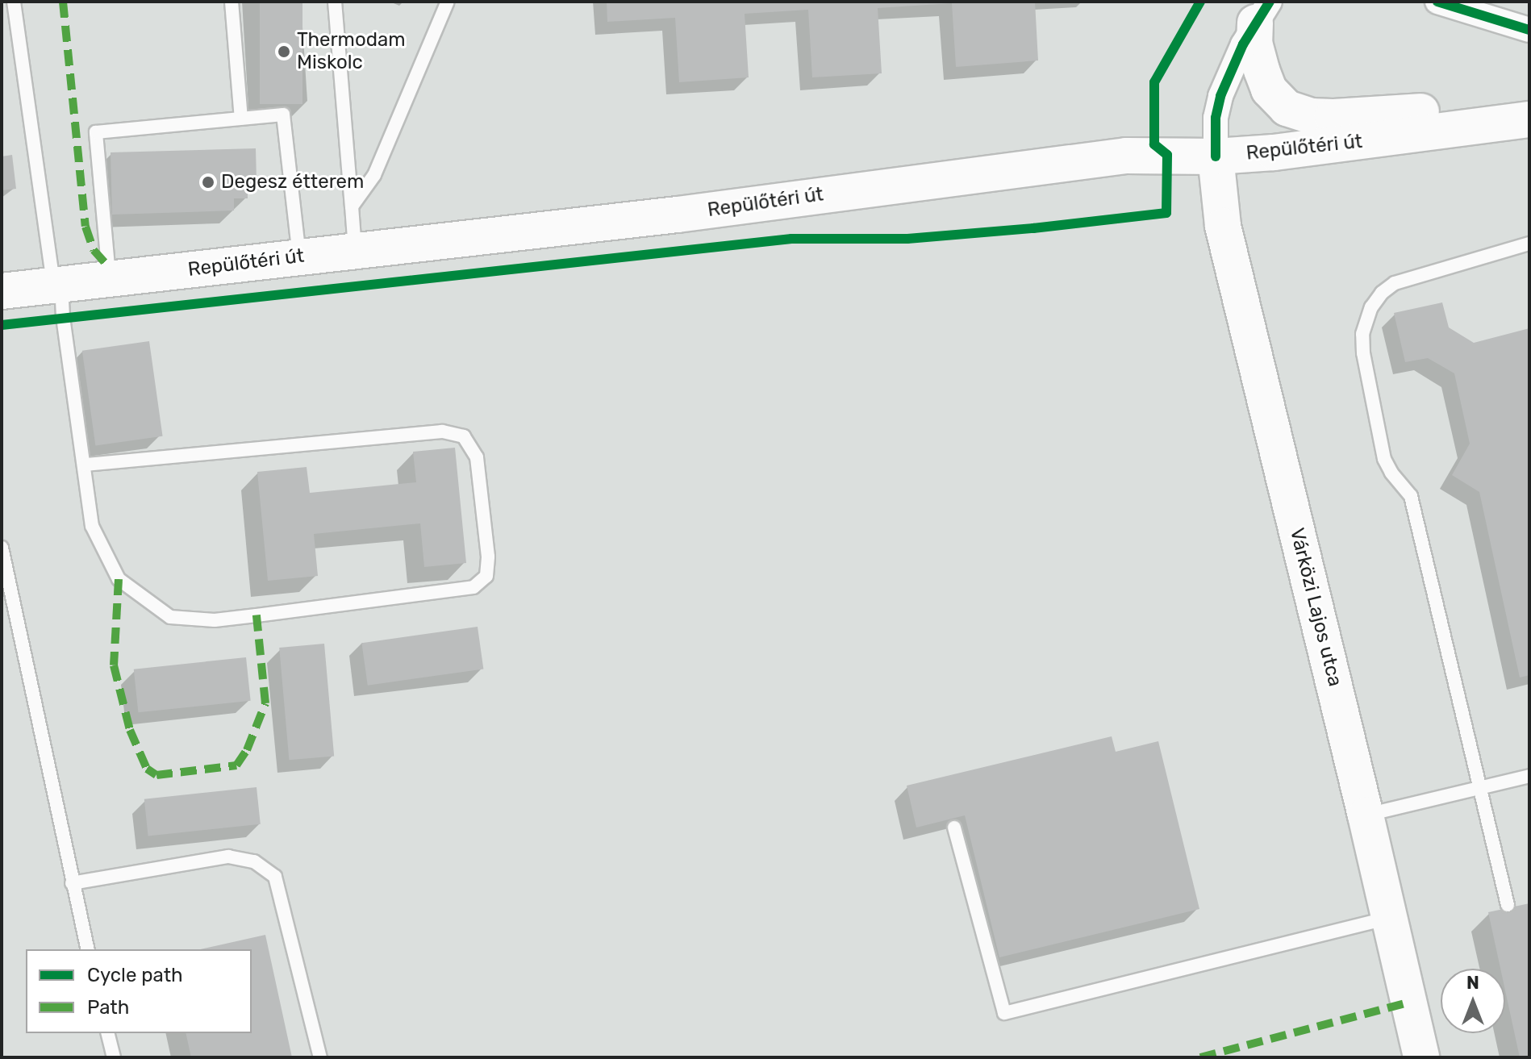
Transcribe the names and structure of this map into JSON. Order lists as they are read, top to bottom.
{
  "streets": {
    "main road": ["Repülőtéri út", "Várközi Lajos utca"]
  },
  "crossings": [
    ["Repülőtéri út", "Várközi Lajos utca"]
  ],
  "places": ["Thermodam Miskolc", "Degesz étterem"],
  "legend": ["Cycle path", "Path"],
  "north": "top"
}
